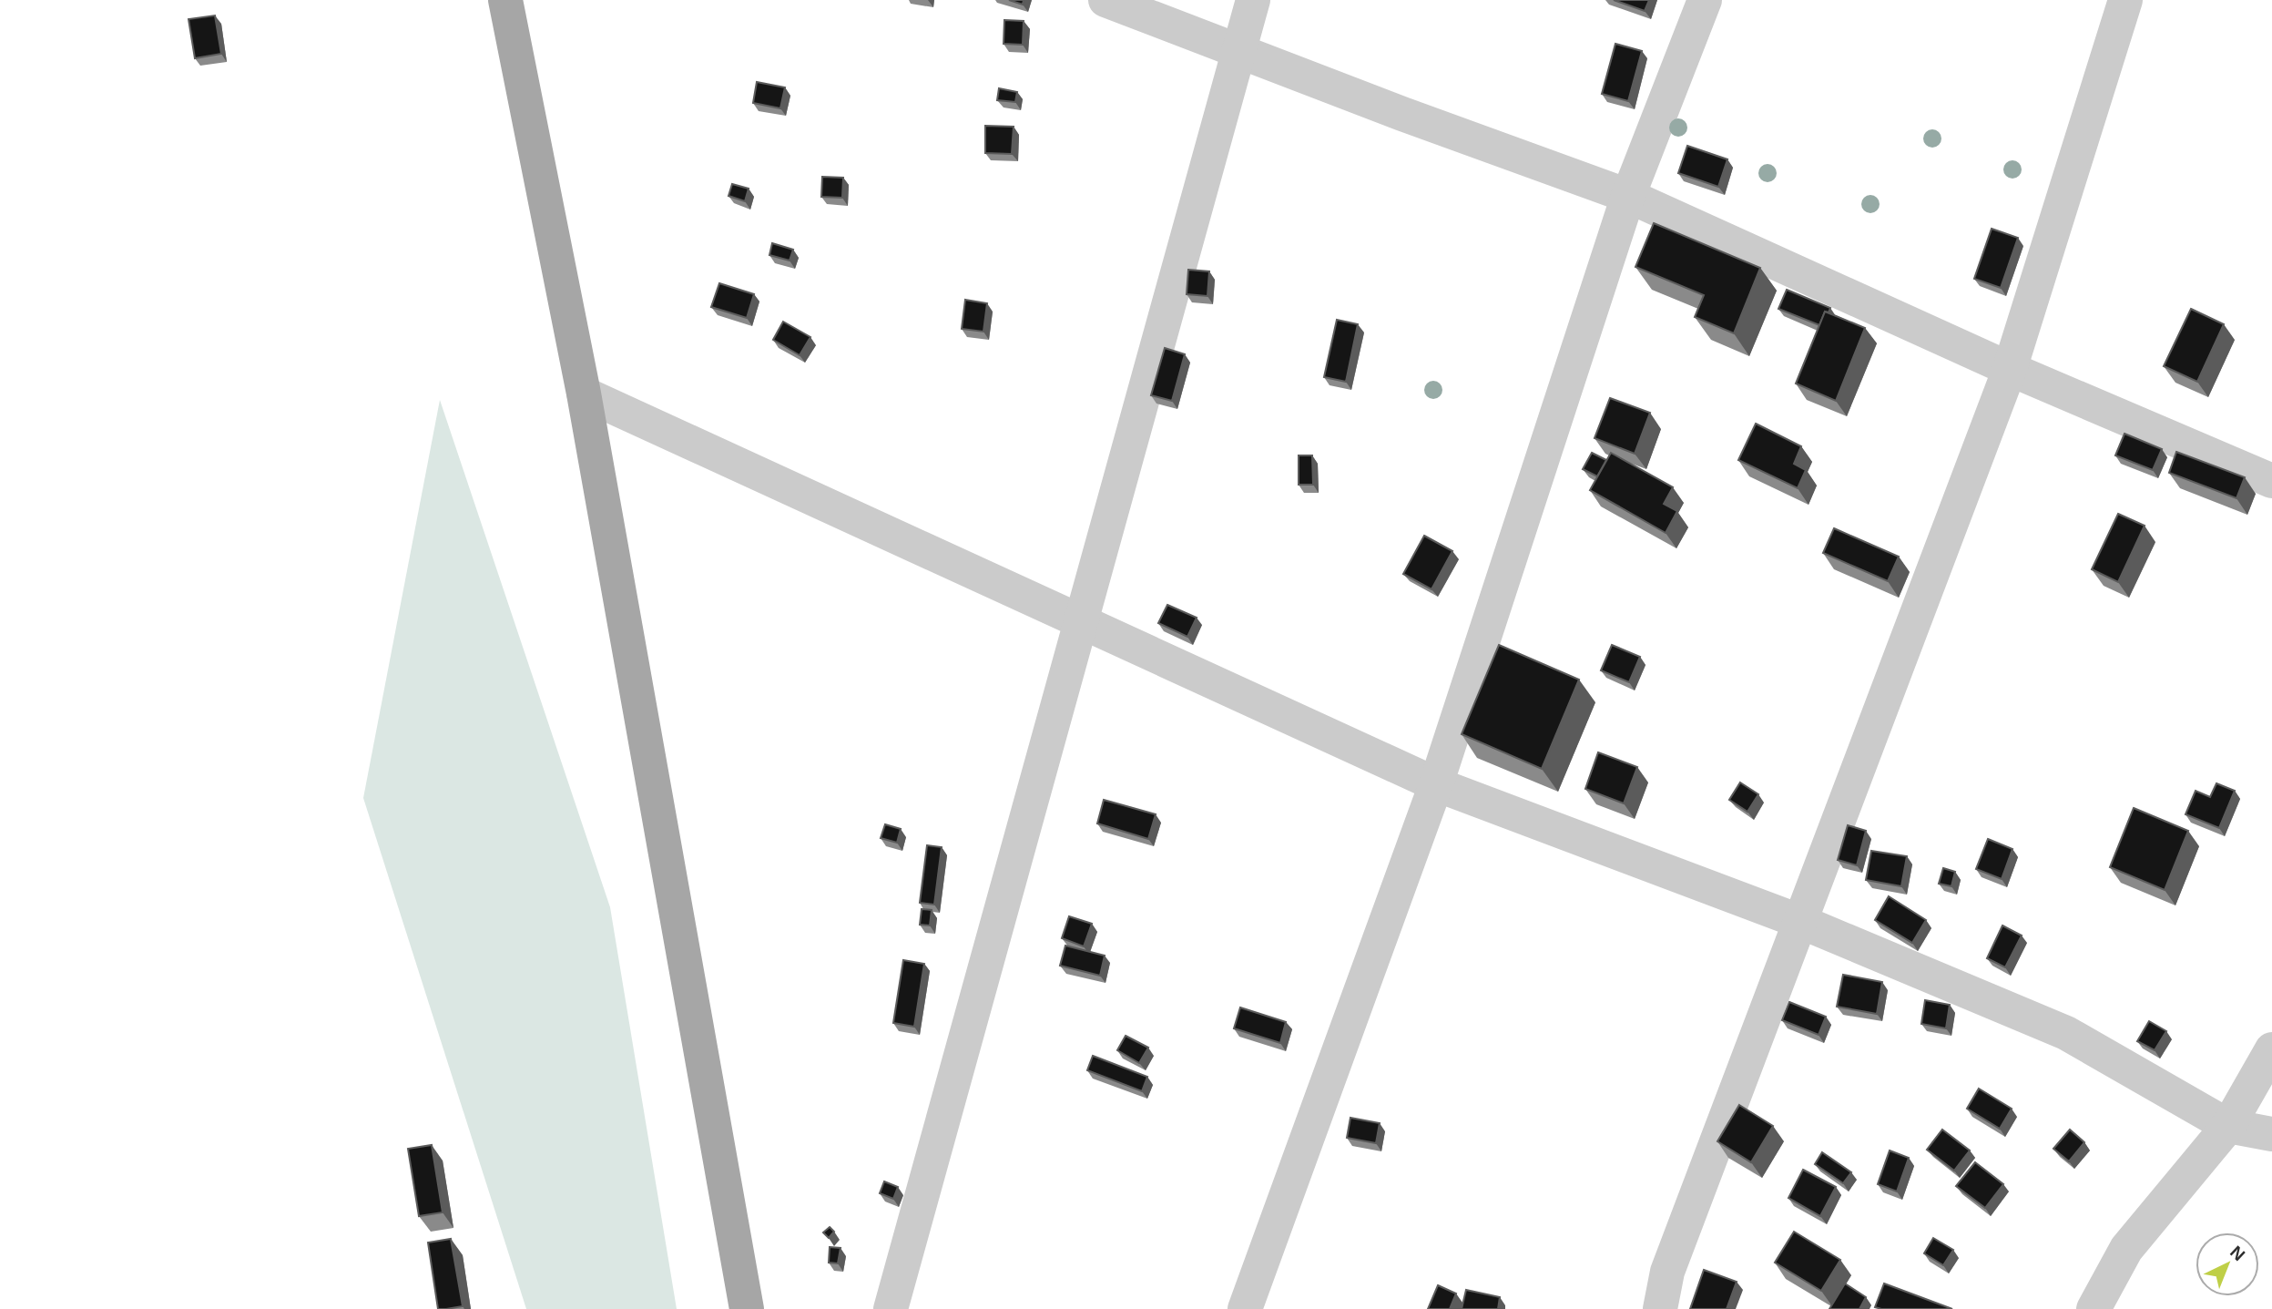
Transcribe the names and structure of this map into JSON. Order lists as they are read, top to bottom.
{
  "north": "top right"
}
